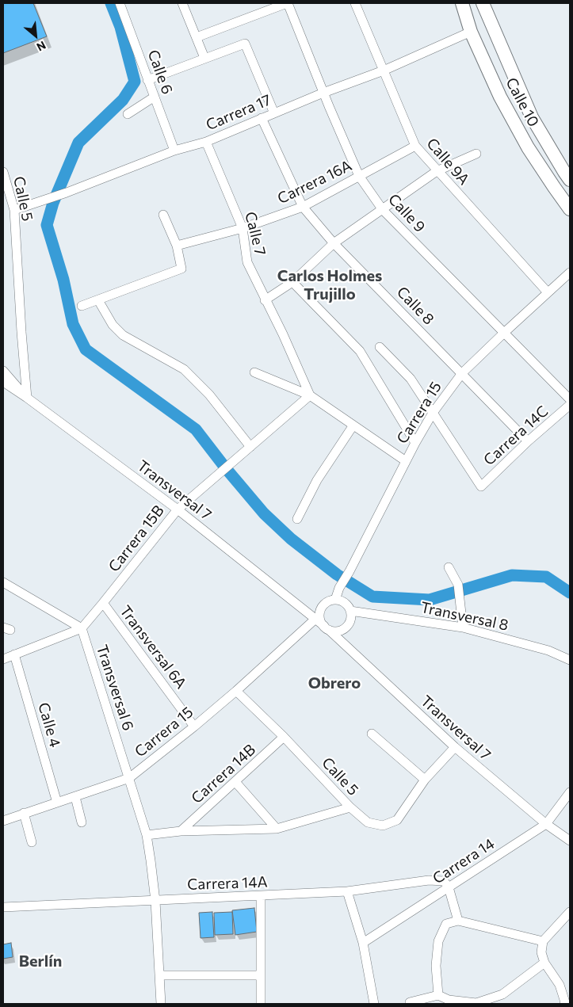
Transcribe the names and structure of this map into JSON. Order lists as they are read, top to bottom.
{
  "streets": {
    "main road": ["Calle 10"],
    "street": [
      "Calle 6",
      "Carrera 17",
      "Calle 9A",
      "Carrera 16A",
      "Calle 5",
      "Calle 9",
      "Calle 7",
      "Calle 8",
      "Carrera 15",
      "Carrera 14C",
      "Transversal 7",
      "Carrera 15B",
      "Transversal 8",
      "Transversal 6A",
      "Transversal 6",
      "Calle 4",
      "Carrera 14B",
      "Carrera 14",
      "Carrera 14A"
    ]
  },
  "crossings": [
    ["Calle 6", "Carrera 17"],
    ["Calle 10", "Carrera 17"],
    ["Carrera 17", "Calle 9A"],
    ["Carrera 17", "Calle 5"],
    ["Carrera 17", "Calle 9"],
    ["Carrera 17", "Calle 7"],
    ["Carrera 17", "Calle 8"],
    ["Calle 9A", "Carrera 16A"],
    ["Calle 9A", "Carrera 15"],
    ["Carrera 16A", "Calle 9"],
    ["Carrera 16A", "Calle 7"],
    ["Carrera 16A", "Calle 8"],
    ["Calle 5", "Carrera 15"],
    ["Calle 5", "Transversal 7"],
    ["Calle 5", "Carrera 14B"],
    ["Calle 9", "Carrera 15"],
    ["Calle 7", "Carrera 15B"],
    ["Calle 8", "Carrera 15"],
    ["Calle 8", "Carrera 14C"],
    ["Carrera 15", "Carrera 14C"],
    ["Carrera 15", "Transversal 7"],
    ["Carrera 15", "Transversal 8"],
    ["Carrera 15", "Transversal 6A"],
    ["Carrera 15", "Transversal 6"],
    ["Carrera 15", "Calle 4"],
    ["Transversal 7", "Carrera 15B"],
    ["Transversal 7", "Transversal 8"],
    ["Transversal 7", "Carrera 14"],
    ["Carrera 15B", "Transversal 6A"],
    ["Carrera 15B", "Transversal 6"],
    ["Transversal 6", "Carrera 14A"],
    ["Carrera 14", "Carrera 14A"]
  ],
  "districts": ["Carlos Holmes Trujillo", "Obrero", "Berlín"],
  "north": "bottom right"
}
